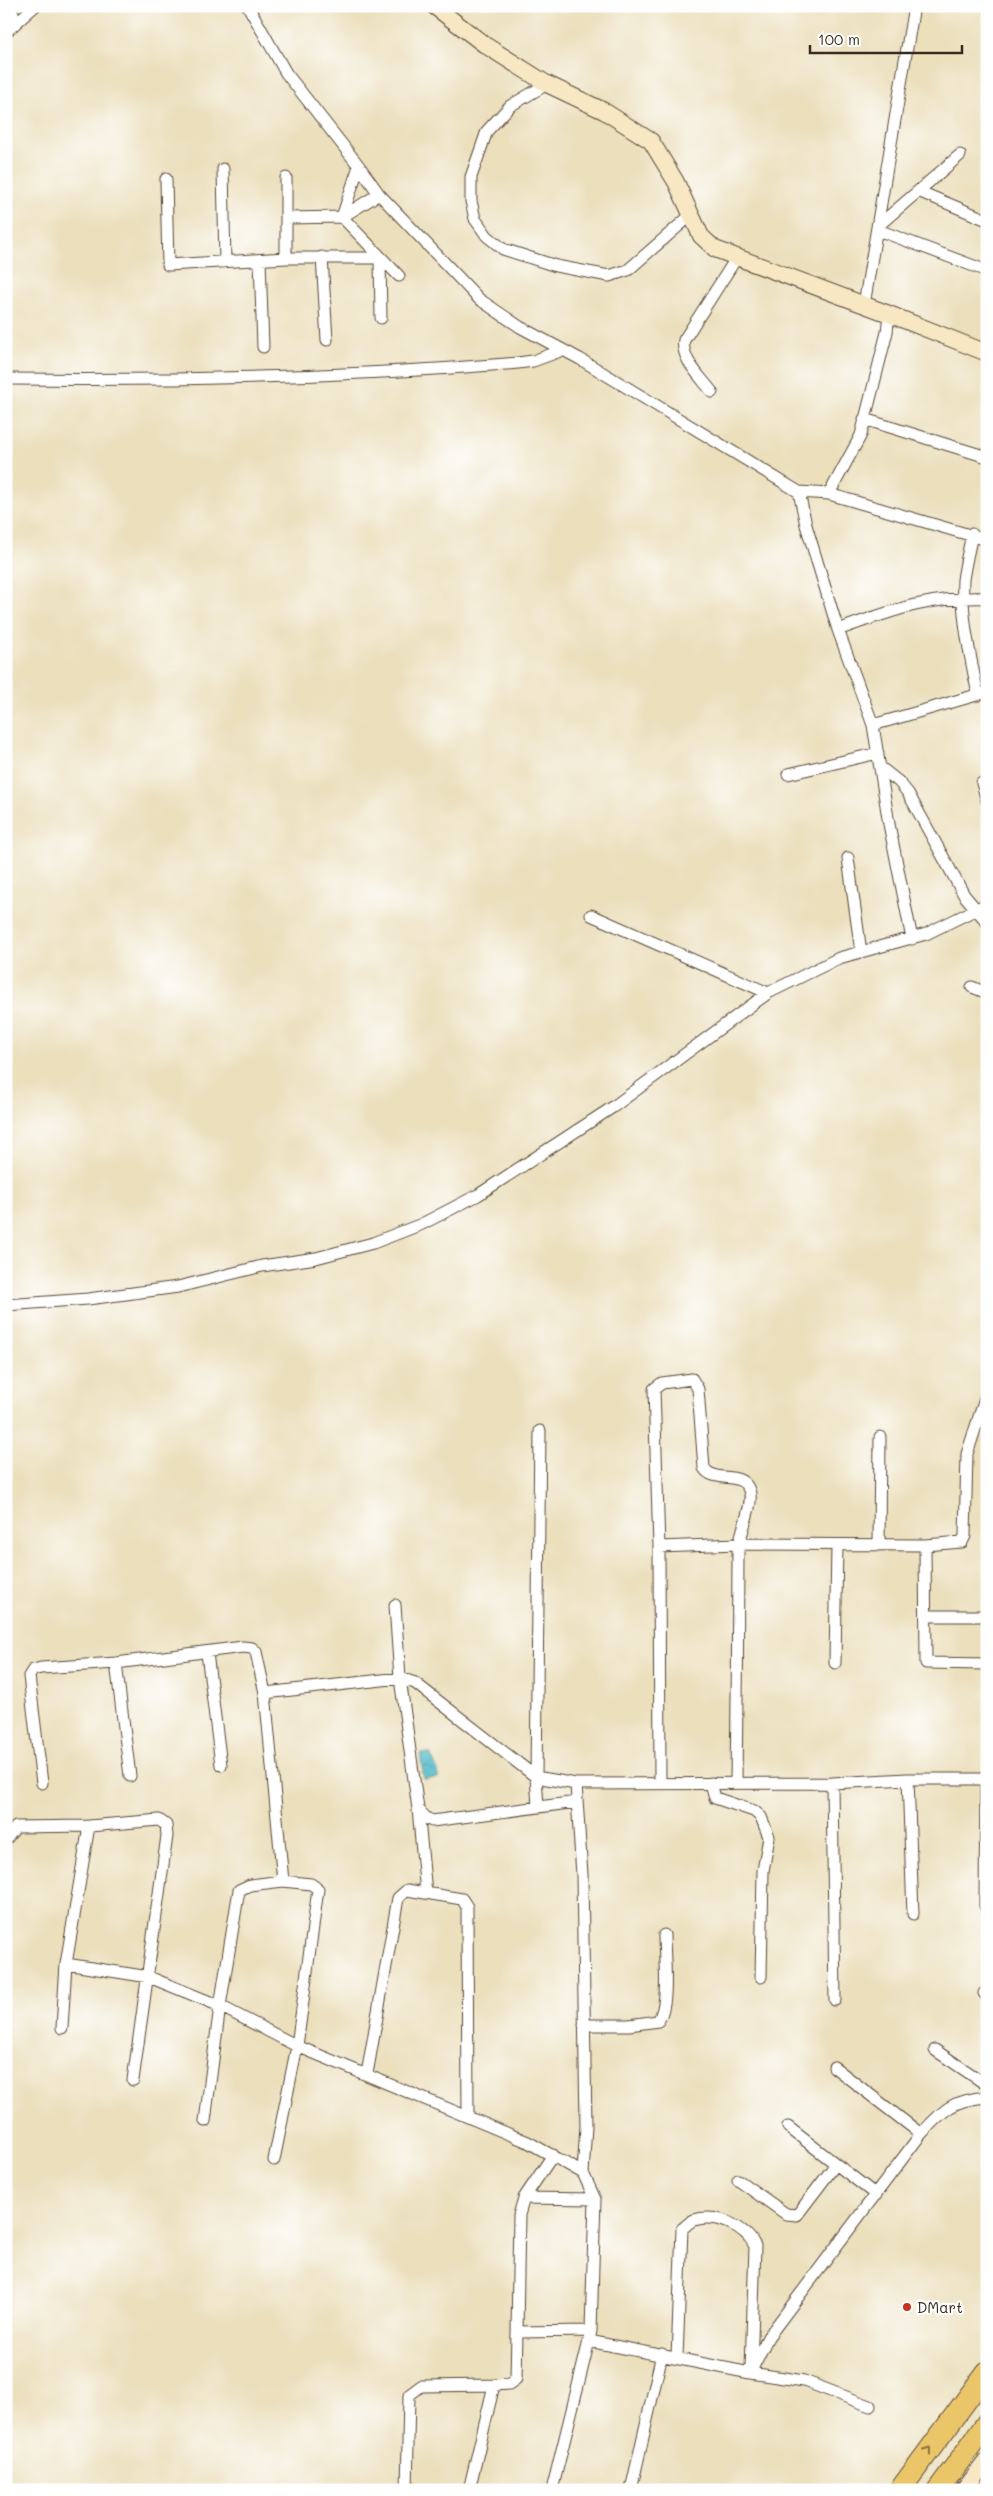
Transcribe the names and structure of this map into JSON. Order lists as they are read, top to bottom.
{
  "places": ["DMart"],
  "scale_bar": "100 m"
}
